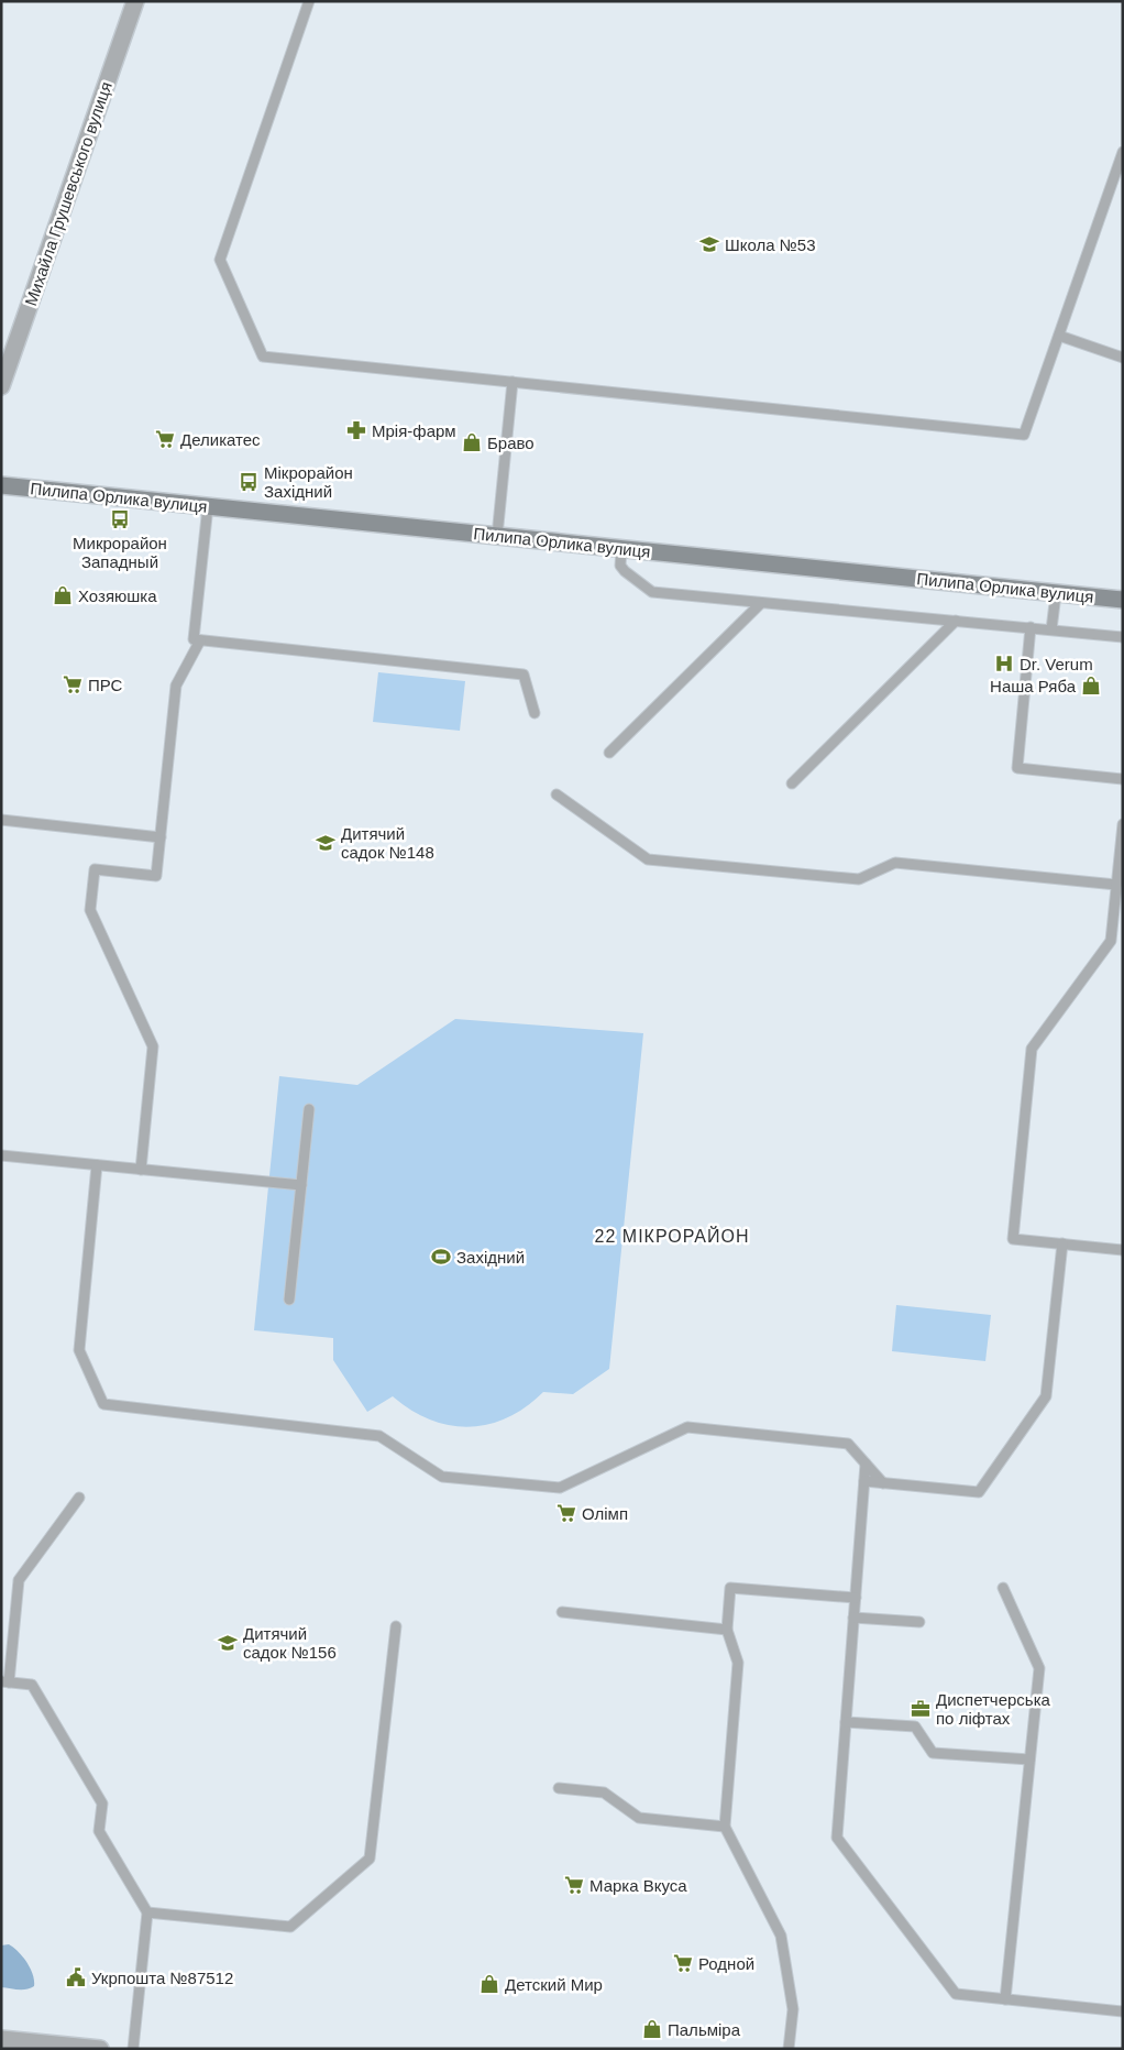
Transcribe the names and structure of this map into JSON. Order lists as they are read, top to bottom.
{
  "streets": {
    "street": ["Михайла Грушевського вулиця", "Пилипа Орлика вулиця"]
  },
  "districts": ["22 МІКРОРАЙОН"],
  "places": {
    "school or university": ["Школа №53", "Дитячий садок №148", "Дитячий садок №156"],
    "pharmacy": ["Мрія-фарм"],
    "supermarket": [
      "Деликатес",
      "ПРС",
      "Олімп",
      "Марка Вкуса",
      "Родной"
    ],
    "shop": [
      "Браво",
      "Хозяюшка",
      "Наша Ряба",
      "Детский Мир",
      "Пальміра"
    ],
    "bus stop": ["Мікрорайон Західний", "Микрорайон Западный"],
    "hospital": ["Dr. Verum"],
    "sports": ["Західний"],
    "office": ["Диспетчерська по ліфтах"],
    "public building": ["Укрпошта №87512"]
  }
}
